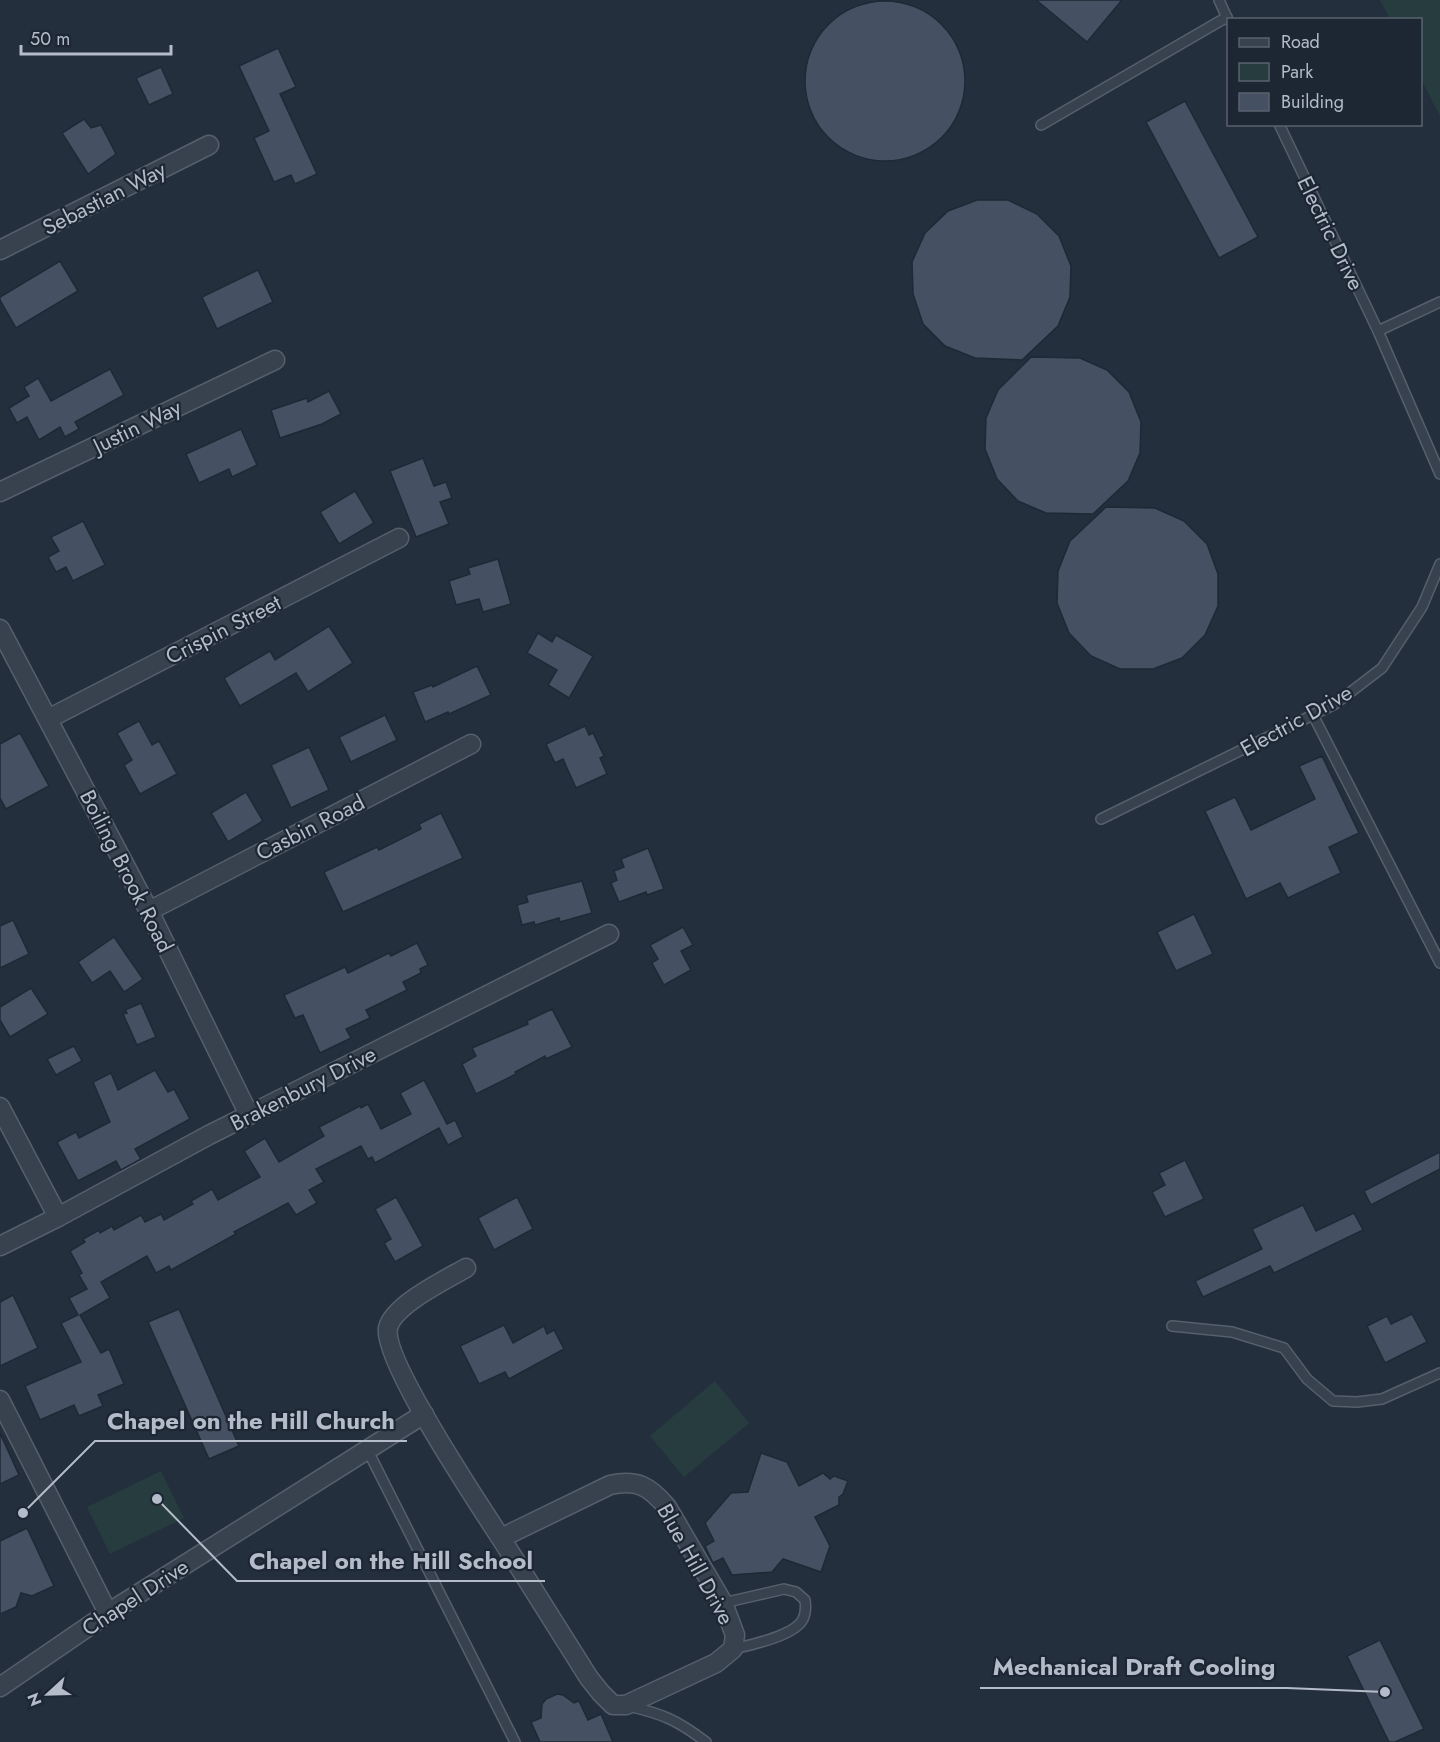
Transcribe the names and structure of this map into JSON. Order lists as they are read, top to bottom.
{
  "streets": {
    "street": [
      "Sebastian Way",
      "Justin Way",
      "Crispin Street",
      "Casbin Road",
      "Boiling Brook Road",
      "Brakenbury Drive",
      "Blue Hill Drive",
      "Chapel Drive"
    ],
    "lane": ["Electric Drive"]
  },
  "crossings": [
    ["Crispin Street", "Boiling Brook Road"],
    ["Casbin Road", "Boiling Brook Road"],
    ["Boiling Brook Road", "Brakenbury Drive"]
  ],
  "places": ["Chapel on the Hill School", "Chapel on the Hill Church", "Mechanical Draft Cooling"],
  "legend": ["Road", "Park", "Building"],
  "scale_bar": "50 m",
  "north": "left"
}
